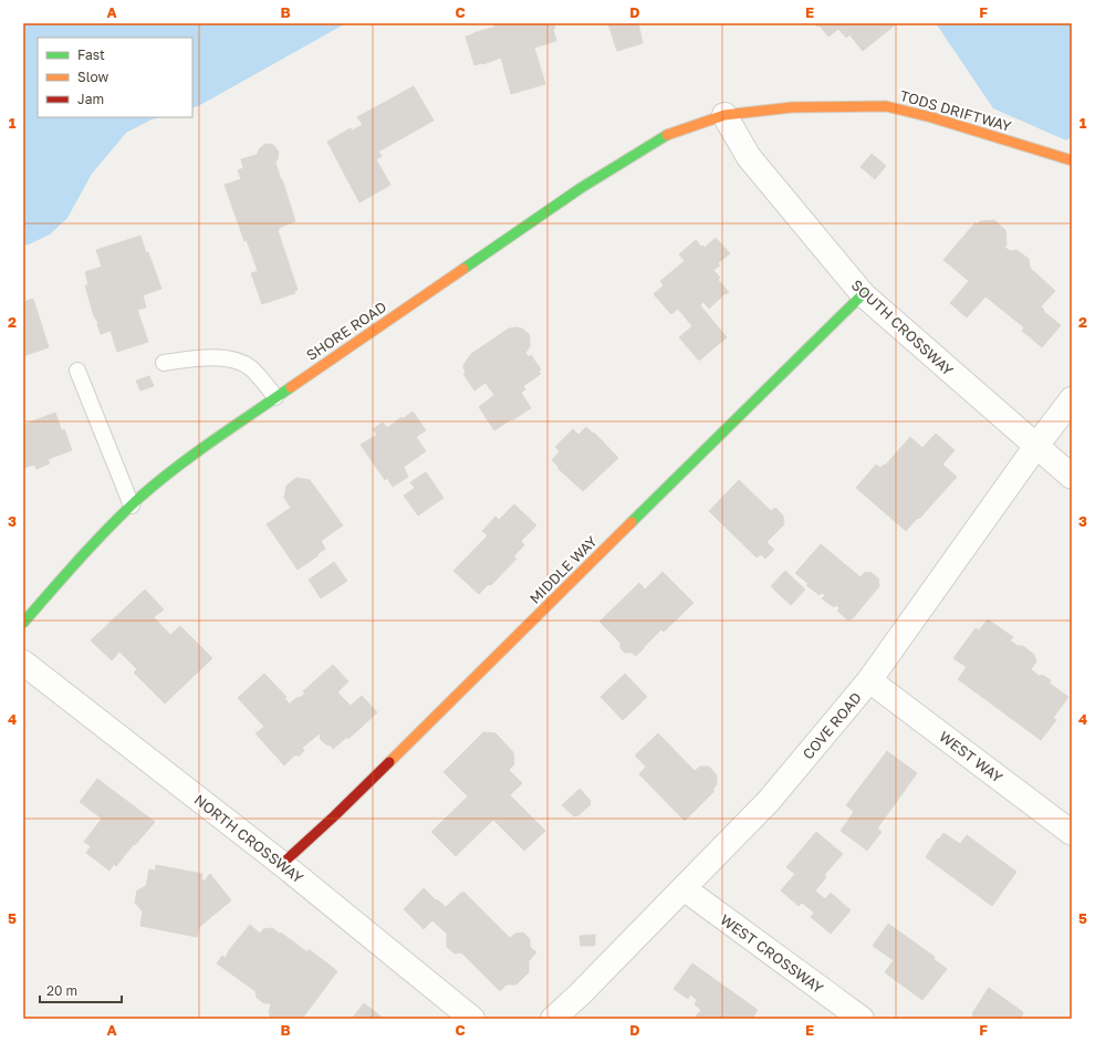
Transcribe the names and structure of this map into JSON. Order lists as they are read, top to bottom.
{
  "streets": {
    "street": [
      "TODS DRIFTWAY",
      "SOUTH CROSSWAY",
      "SHORE ROAD",
      "MIDDLE WAY",
      "COVE ROAD",
      "WEST WAY",
      "NORTH CROSSWAY",
      "WEST CROSSWAY"
    ]
  },
  "crossings": [
    ["TODS DRIFTWAY", "SOUTH CROSSWAY"],
    ["TODS DRIFTWAY", "SHORE ROAD"],
    ["SOUTH CROSSWAY", "SHORE ROAD"],
    ["SOUTH CROSSWAY", "MIDDLE WAY"],
    ["SOUTH CROSSWAY", "COVE ROAD"],
    ["MIDDLE WAY", "NORTH CROSSWAY"],
    ["COVE ROAD", "WEST WAY"],
    ["COVE ROAD", "WEST CROSSWAY"]
  ],
  "legend": ["Fast", "Slow", "Jam"],
  "scale_bar": "20 m",
  "grid": {
    "columns": [
      "A",
      "B",
      "C",
      "D",
      "E",
      "F"
    ],
    "rows": [
      "1",
      "2",
      "3",
      "4",
      "5"
    ]
  }
}
